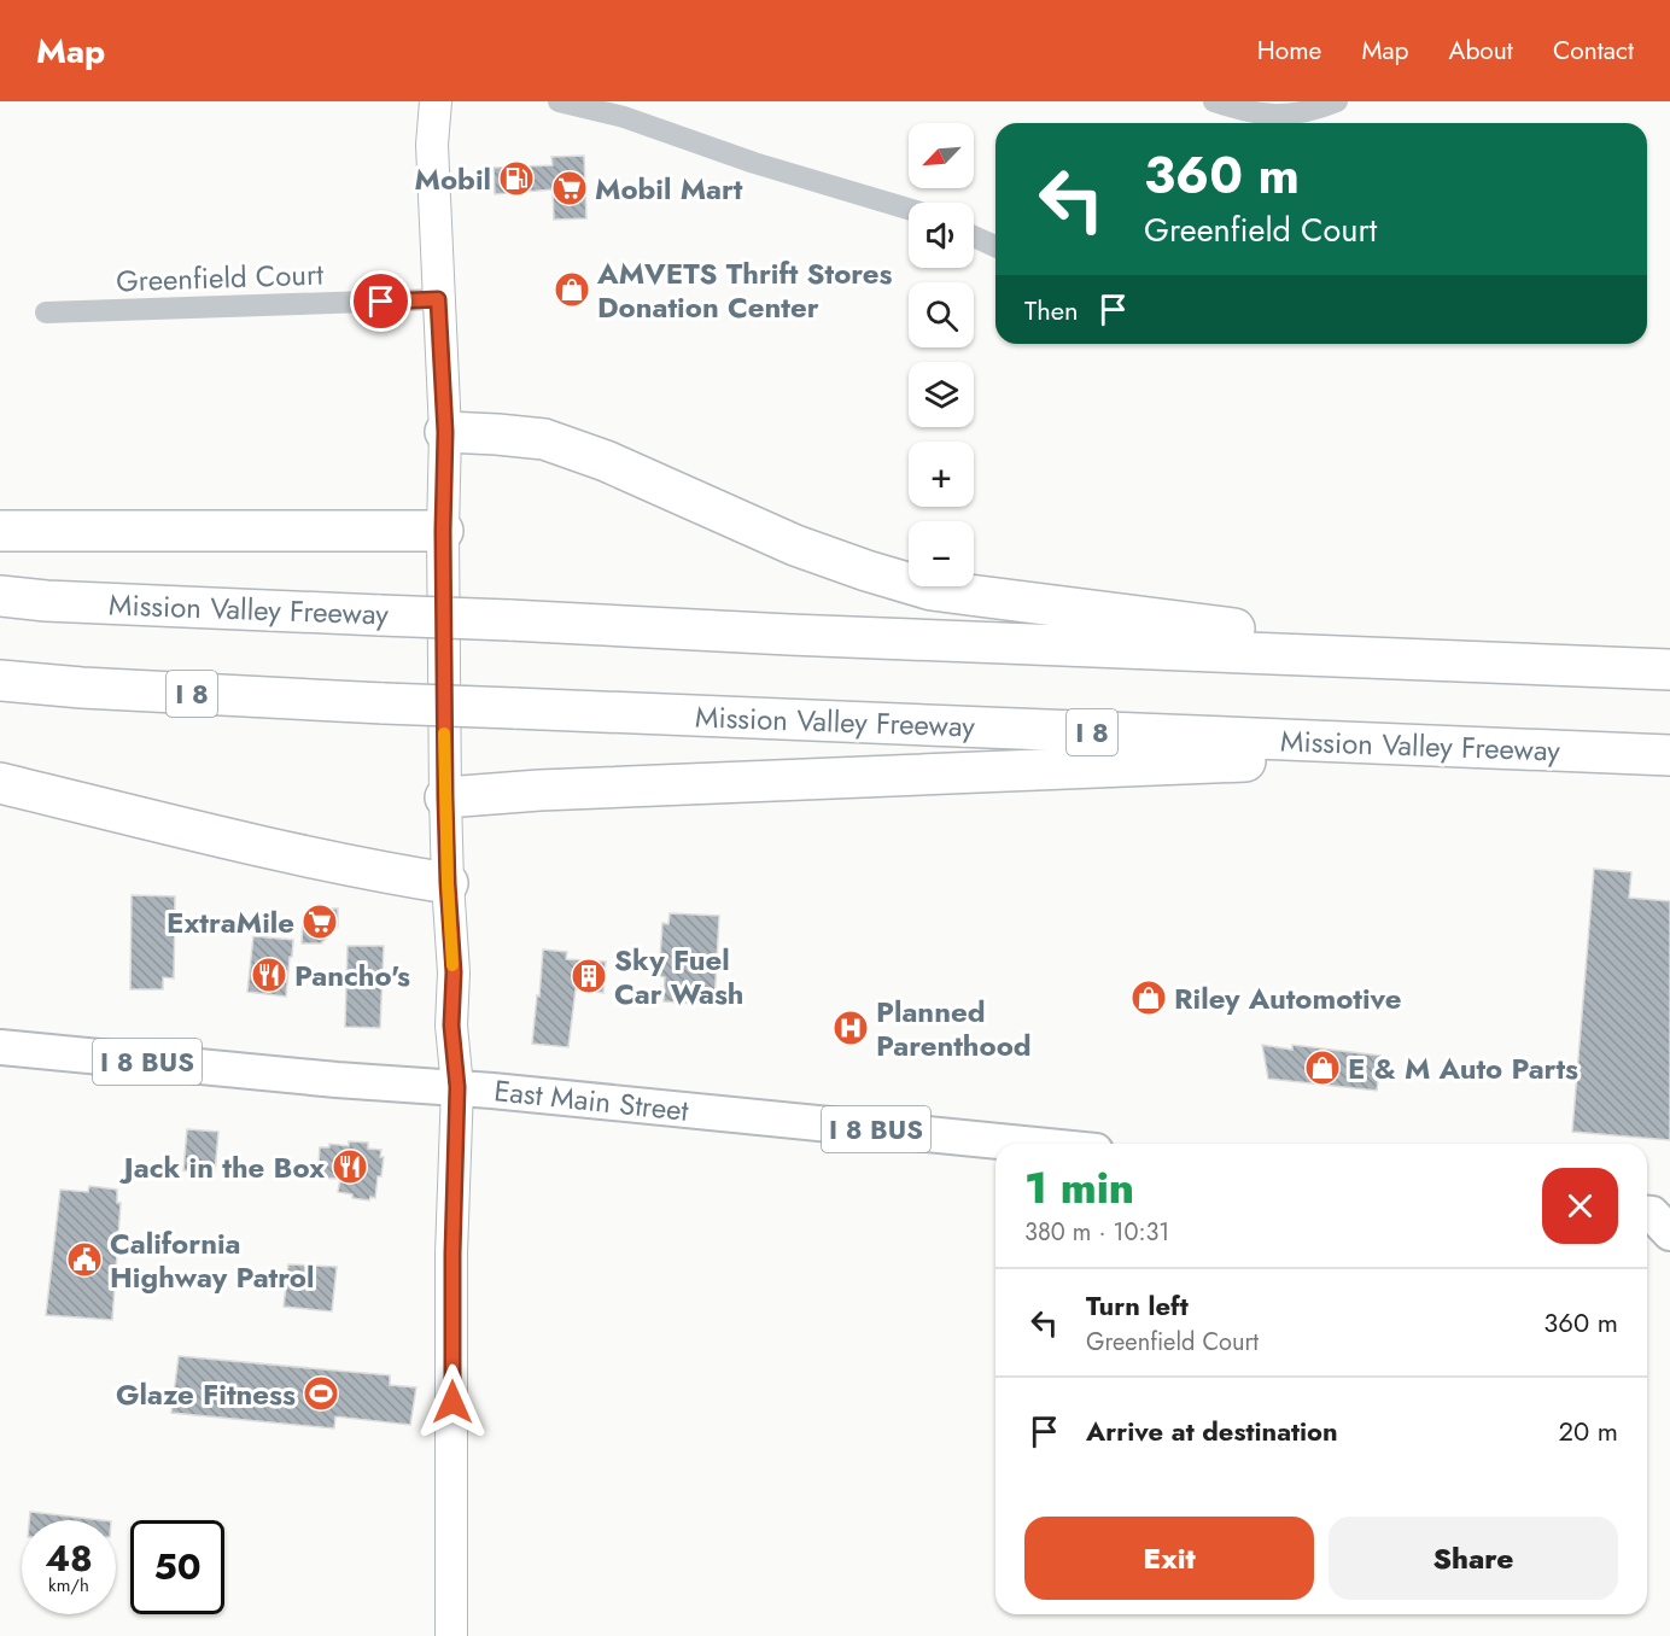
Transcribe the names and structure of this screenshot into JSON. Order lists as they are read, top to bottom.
{
  "streets": {
    "highway": ["Mission Valley Freeway", "I 8"],
    "main road": ["I 8 BUS", "East Main Street"],
    "street": ["Greenfield Court"]
  },
  "places": {
    "fuel station": ["Mobil"],
    "supermarket": ["Mobil Mart", "ExtraMile"],
    "shop": ["AMVETS Thrift Stores Donation Center", "Riley Automotive", "E & M Auto Parts"],
    "restaurant": ["Pancho's", "Jack in the Box"],
    "building": ["Sky Fuel Car Wash"],
    "hospital": ["Planned Parenthood"],
    "public building": ["California Highway Patrol"],
    "sports": ["Glaze Fitness"]
  },
  "north": "bottom left",
  "page": {
    "header": "Map",
    "nav": [
      "Home",
      "Map",
      "About",
      "Contact"
    ],
    "map_buttons": ["+", "−"],
    "turn": ["360 m", "Greenfield Court"],
    "then": "Then",
    "heading": ["1 min", "380 m · 10:31"],
    "list": [
      {
        "name": "Turn left",
        "note": "Greenfield Court",
        "value": "360 m"
      },
      {
        "name": "Arrive at destination",
        "value": "20 m"
      }
    ],
    "buttons": ["Exit", "Share"],
    "speed": "48 km/h",
    "limit": "50"
  }
}
